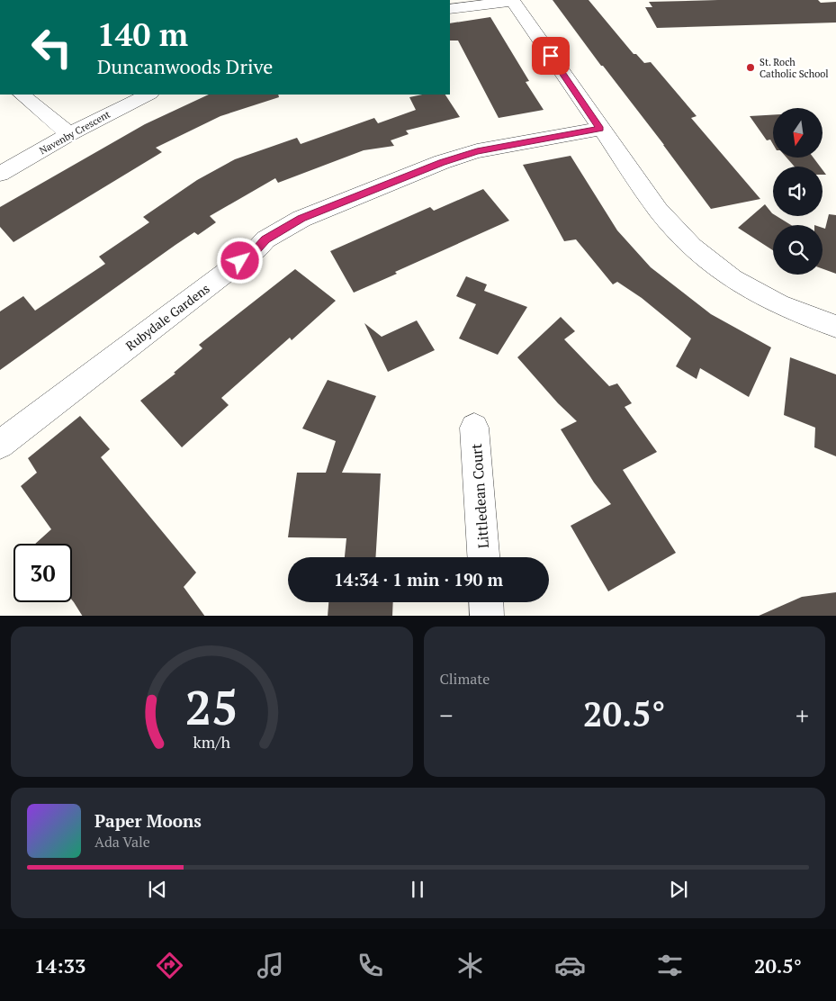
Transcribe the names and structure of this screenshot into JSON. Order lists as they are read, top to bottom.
{
  "streets": {
    "street": ["Navenby Crescent", "Rubydale Gardens", "Littledean Court"]
  },
  "places": ["St. Roch Catholic School"],
  "north": "bottom",
  "page": {
    "turn": ["140 m", "Duncanwoods Drive"],
    "limit": "30",
    "trip": "14:34 · 1 min · 190 m",
    "tile": "Climate",
    "heat": ["−", "20.5°", "+"],
    "song": ["Paper Moons", "Ada Vale"],
    "tabs": ["14:33", "20.5°"],
    "gauge": ["25", "km/h"]
  }
}
